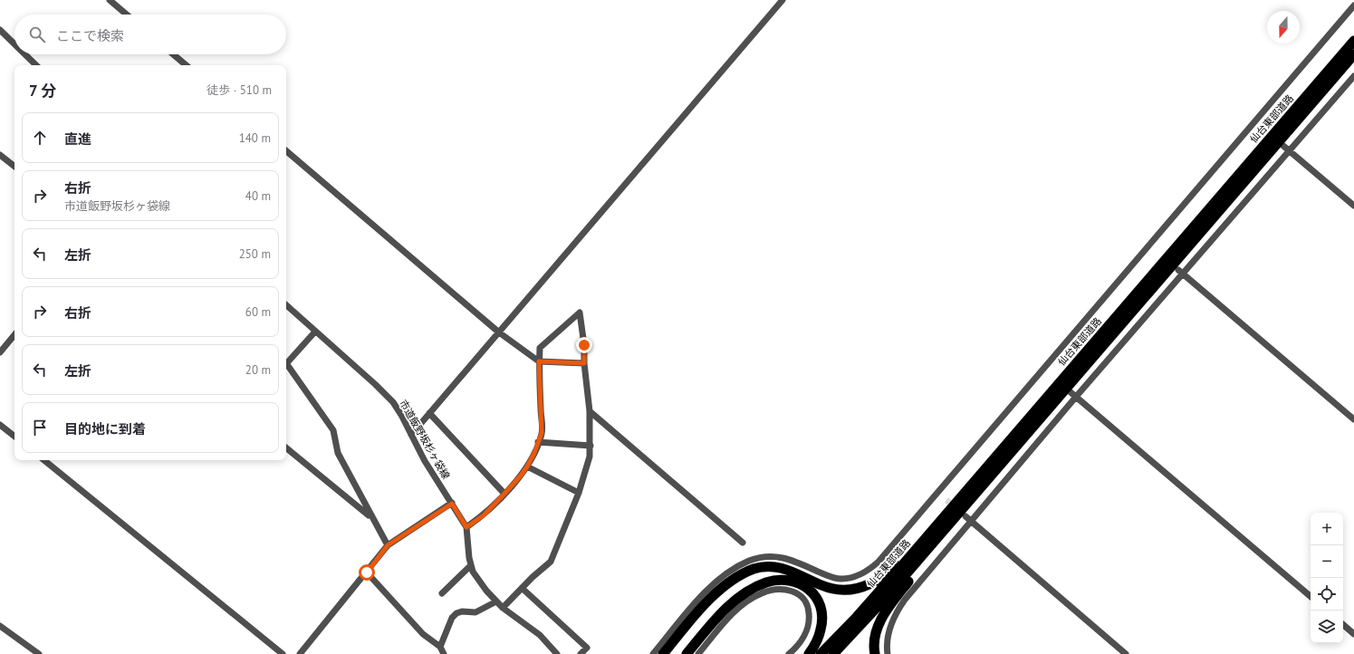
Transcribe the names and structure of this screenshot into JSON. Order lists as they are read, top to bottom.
{
  "streets": {
    "highway": ["仙台東部道路"],
    "street": ["市道飯野坂杉ヶ袋線"]
  },
  "north": "bottom",
  "page": {
    "search": "ここで検索",
    "heading": ["7 分", "徒歩 · 510 m"],
    "list": [
      ["直進", "140 m"],
      ["右折", "市道飯野坂杉ヶ袋線", "40 m"],
      ["左折", "250 m"],
      ["右折", "60 m"],
      ["左折", "20 m"],
      "目的地に到着"
    ],
    "map_buttons": ["+", "−"]
  }
}
